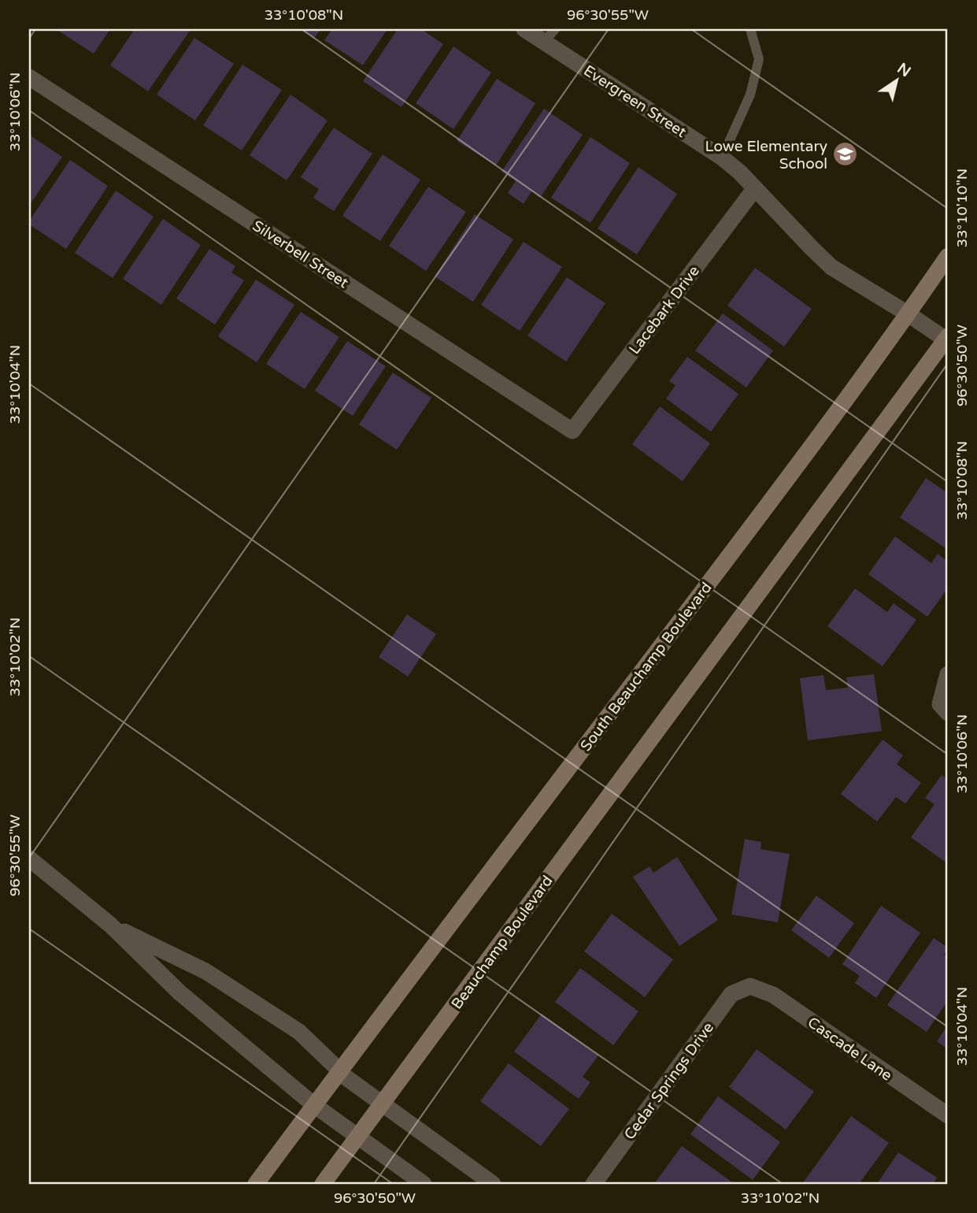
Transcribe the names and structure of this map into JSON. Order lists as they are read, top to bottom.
{
  "streets": {
    "street": [
      "Evergreen Street",
      "Silverbell Street",
      "Lacebark Drive",
      "South Beauchamp Boulevard",
      "Beauchamp Boulevard",
      "Cascade Lane",
      "Cedar Springs Drive"
    ]
  },
  "crossings": [
    ["Evergreen Street", "Lacebark Drive"],
    ["Evergreen Street", "South Beauchamp Boulevard"],
    ["Evergreen Street", "Beauchamp Boulevard"],
    ["Silverbell Street", "Lacebark Drive"],
    ["Cascade Lane", "Cedar Springs Drive"]
  ],
  "places": {
    "school or university": ["Lowe Elementary School"]
  },
  "north": "top right",
  "coordinates": [
    "33°10'08\"N",
    "96°30'55\"W",
    "33°10'06\"N",
    "33°10'10\"N",
    "96°30'50\"W",
    "33°10'04\"N",
    "33°10'02\"N"
  ]
}
